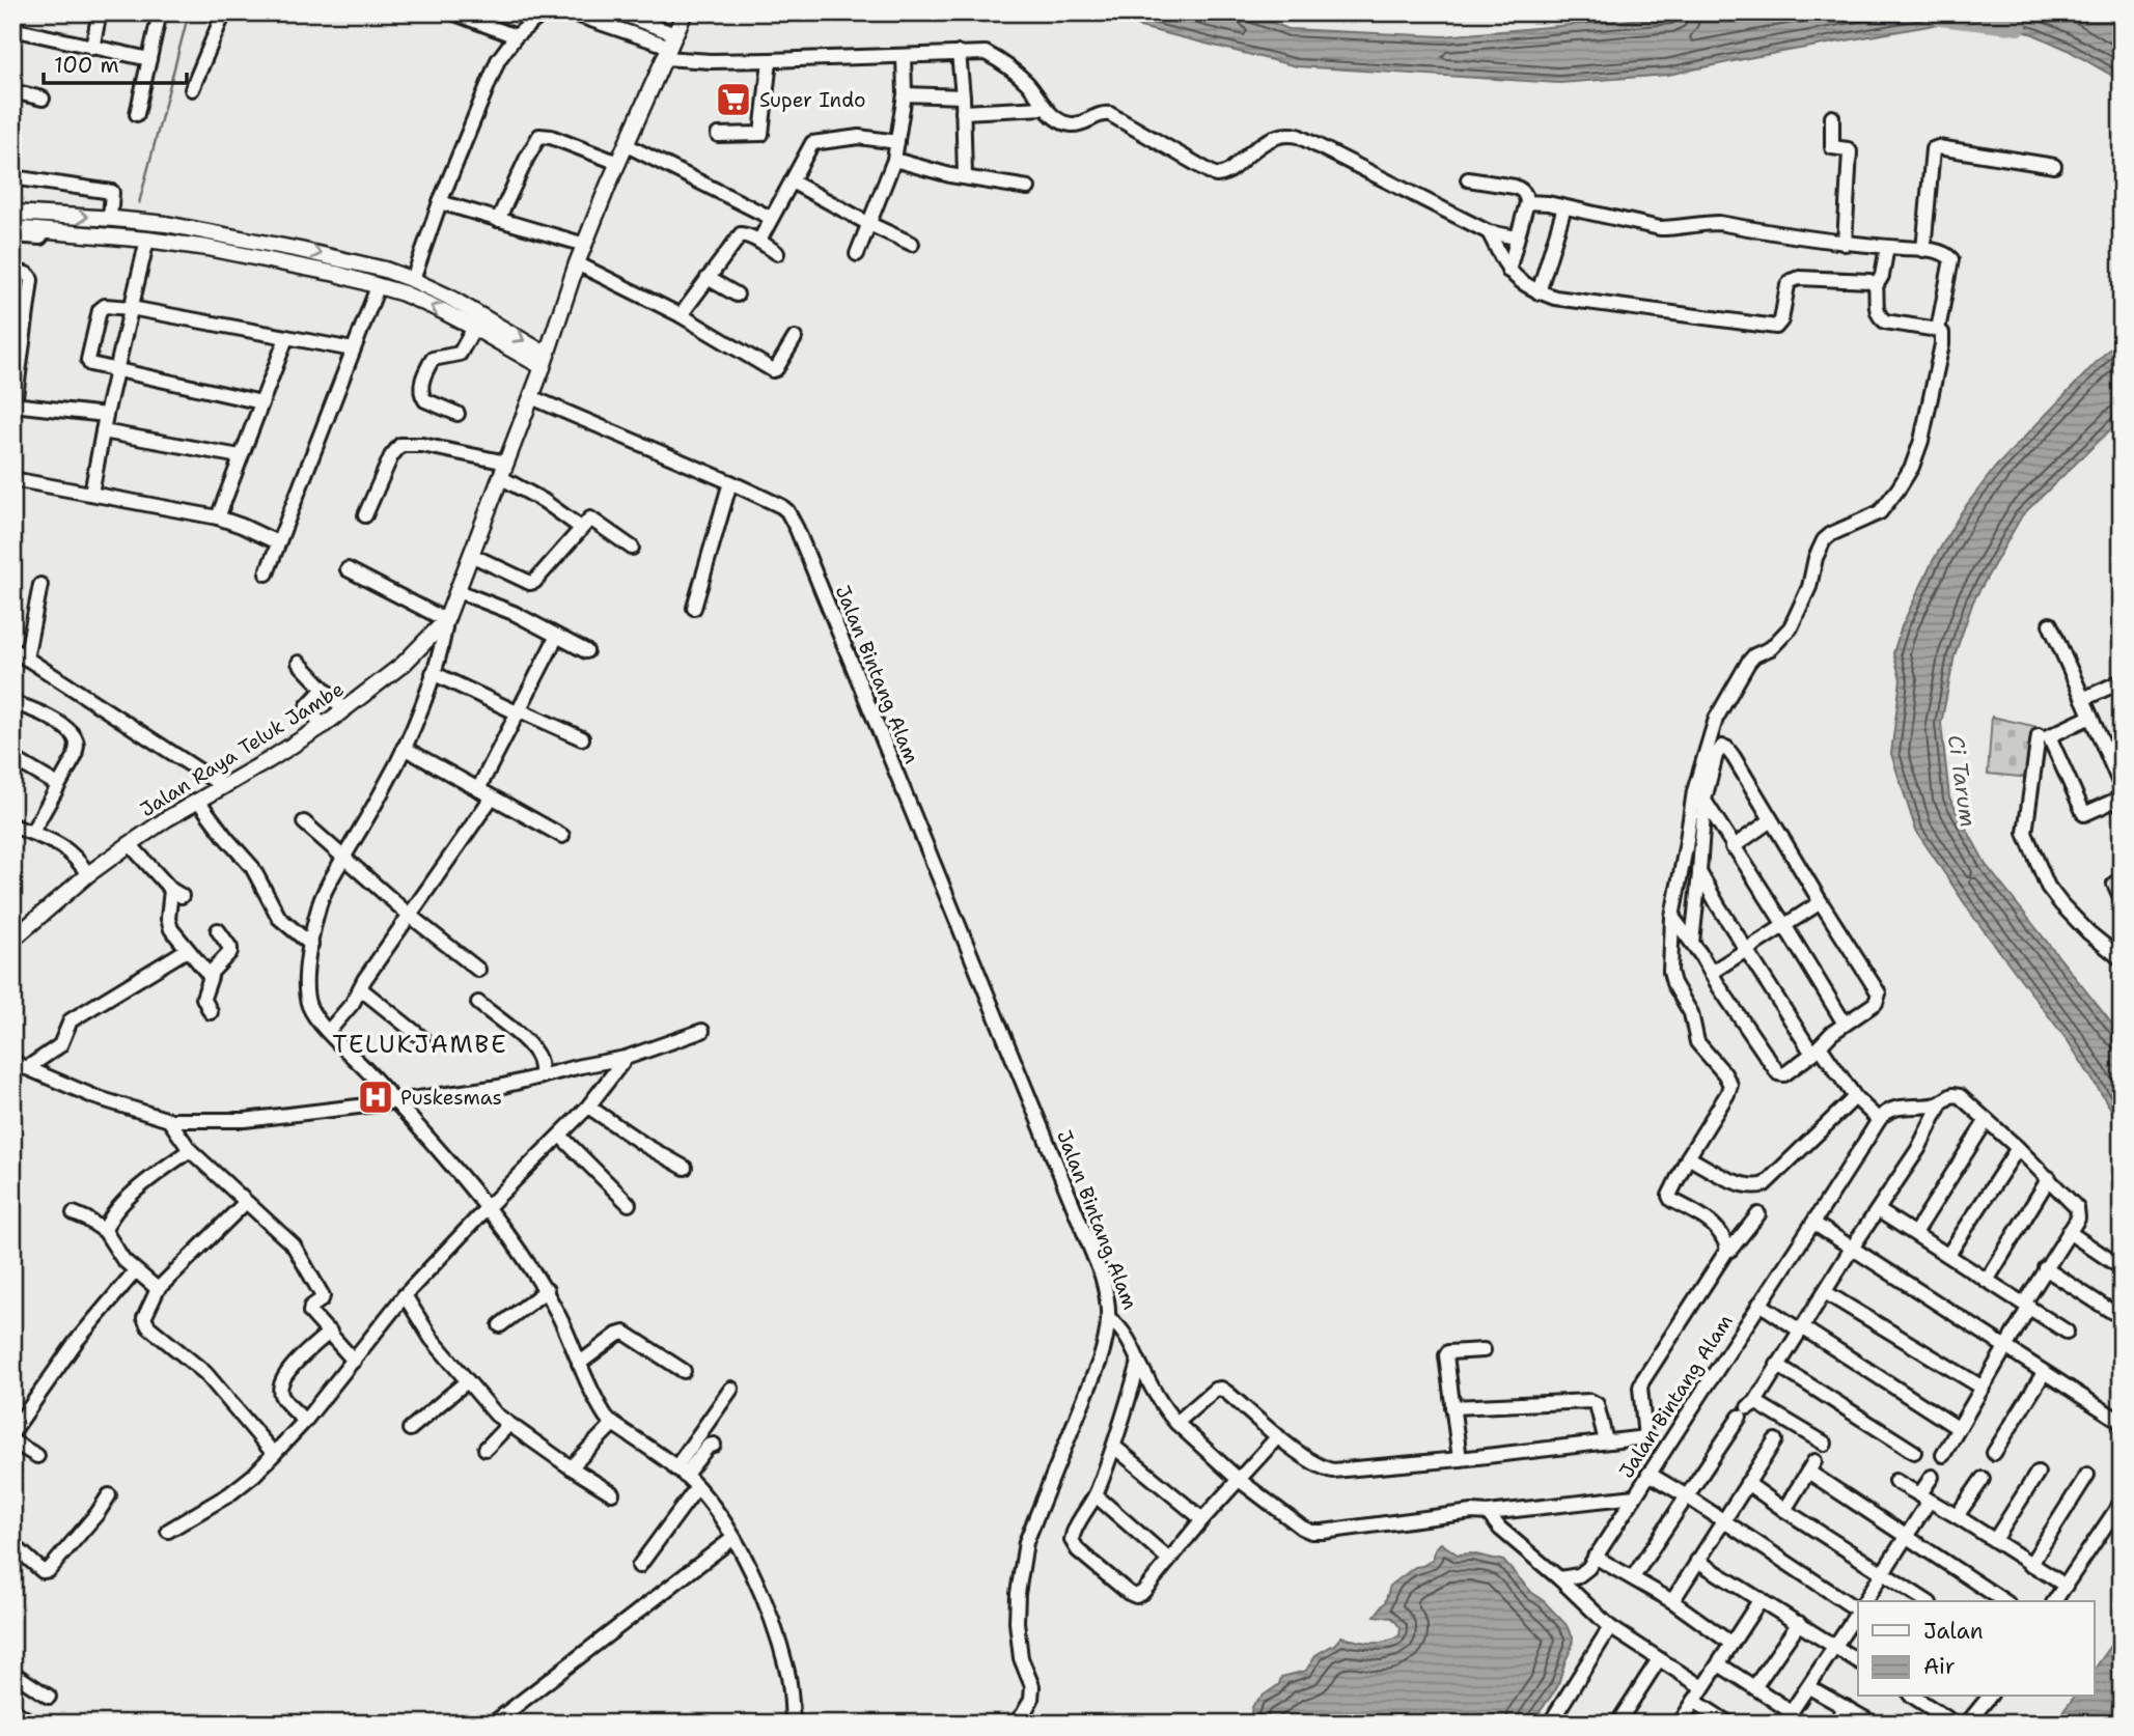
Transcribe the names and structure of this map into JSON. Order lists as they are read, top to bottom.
{
  "streets": {
    "main road": ["Jalan Raya Teluk Jambe"],
    "street": ["Jalan Bintang Alam"]
  },
  "crossings": [
    ["Jalan Bintang Alam", "Jalan Raya Teluk Jambe"]
  ],
  "districts": ["TELUKJAMBE"],
  "water": ["Ci Tarum"],
  "places": {
    "supermarket": ["Super Indo"],
    "hospital": ["Puskesmas"]
  },
  "legend": ["Jalan", "Air"],
  "scale_bar": "100 m"
}
